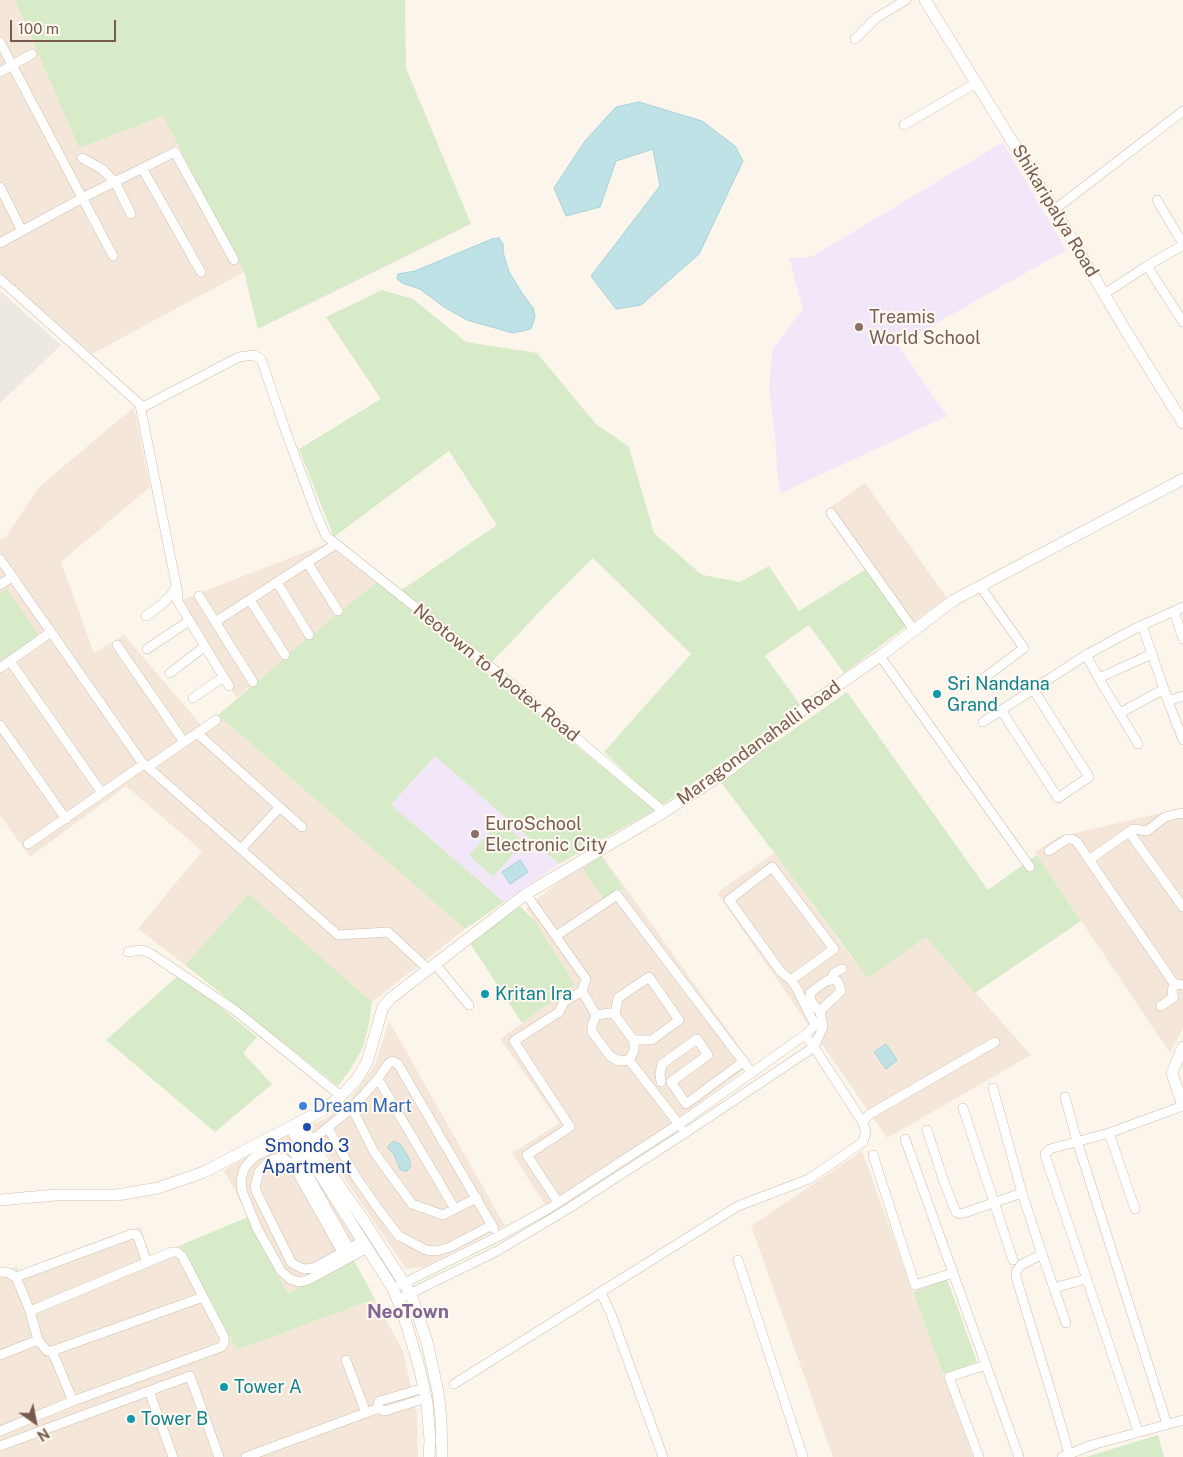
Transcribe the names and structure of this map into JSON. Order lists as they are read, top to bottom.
{
  "streets": {
    "street": ["Shikaripalya Road", "Neotown to Apotex Road", "Maragondanahalli Road"]
  },
  "crossings": [
    ["Neotown to Apotex Road", "Maragondanahalli Road"]
  ],
  "districts": ["NeoTown"],
  "places": [
    "Treamis World School",
    "Sri Nandana Grand",
    "EuroSchool Electronic City",
    "Kritan Ira",
    "Dream Mart",
    "Smondo 3 Apartment",
    "Tower A",
    "Tower B"
  ],
  "scale_bar": "100 m",
  "north": "bottom right"
}
